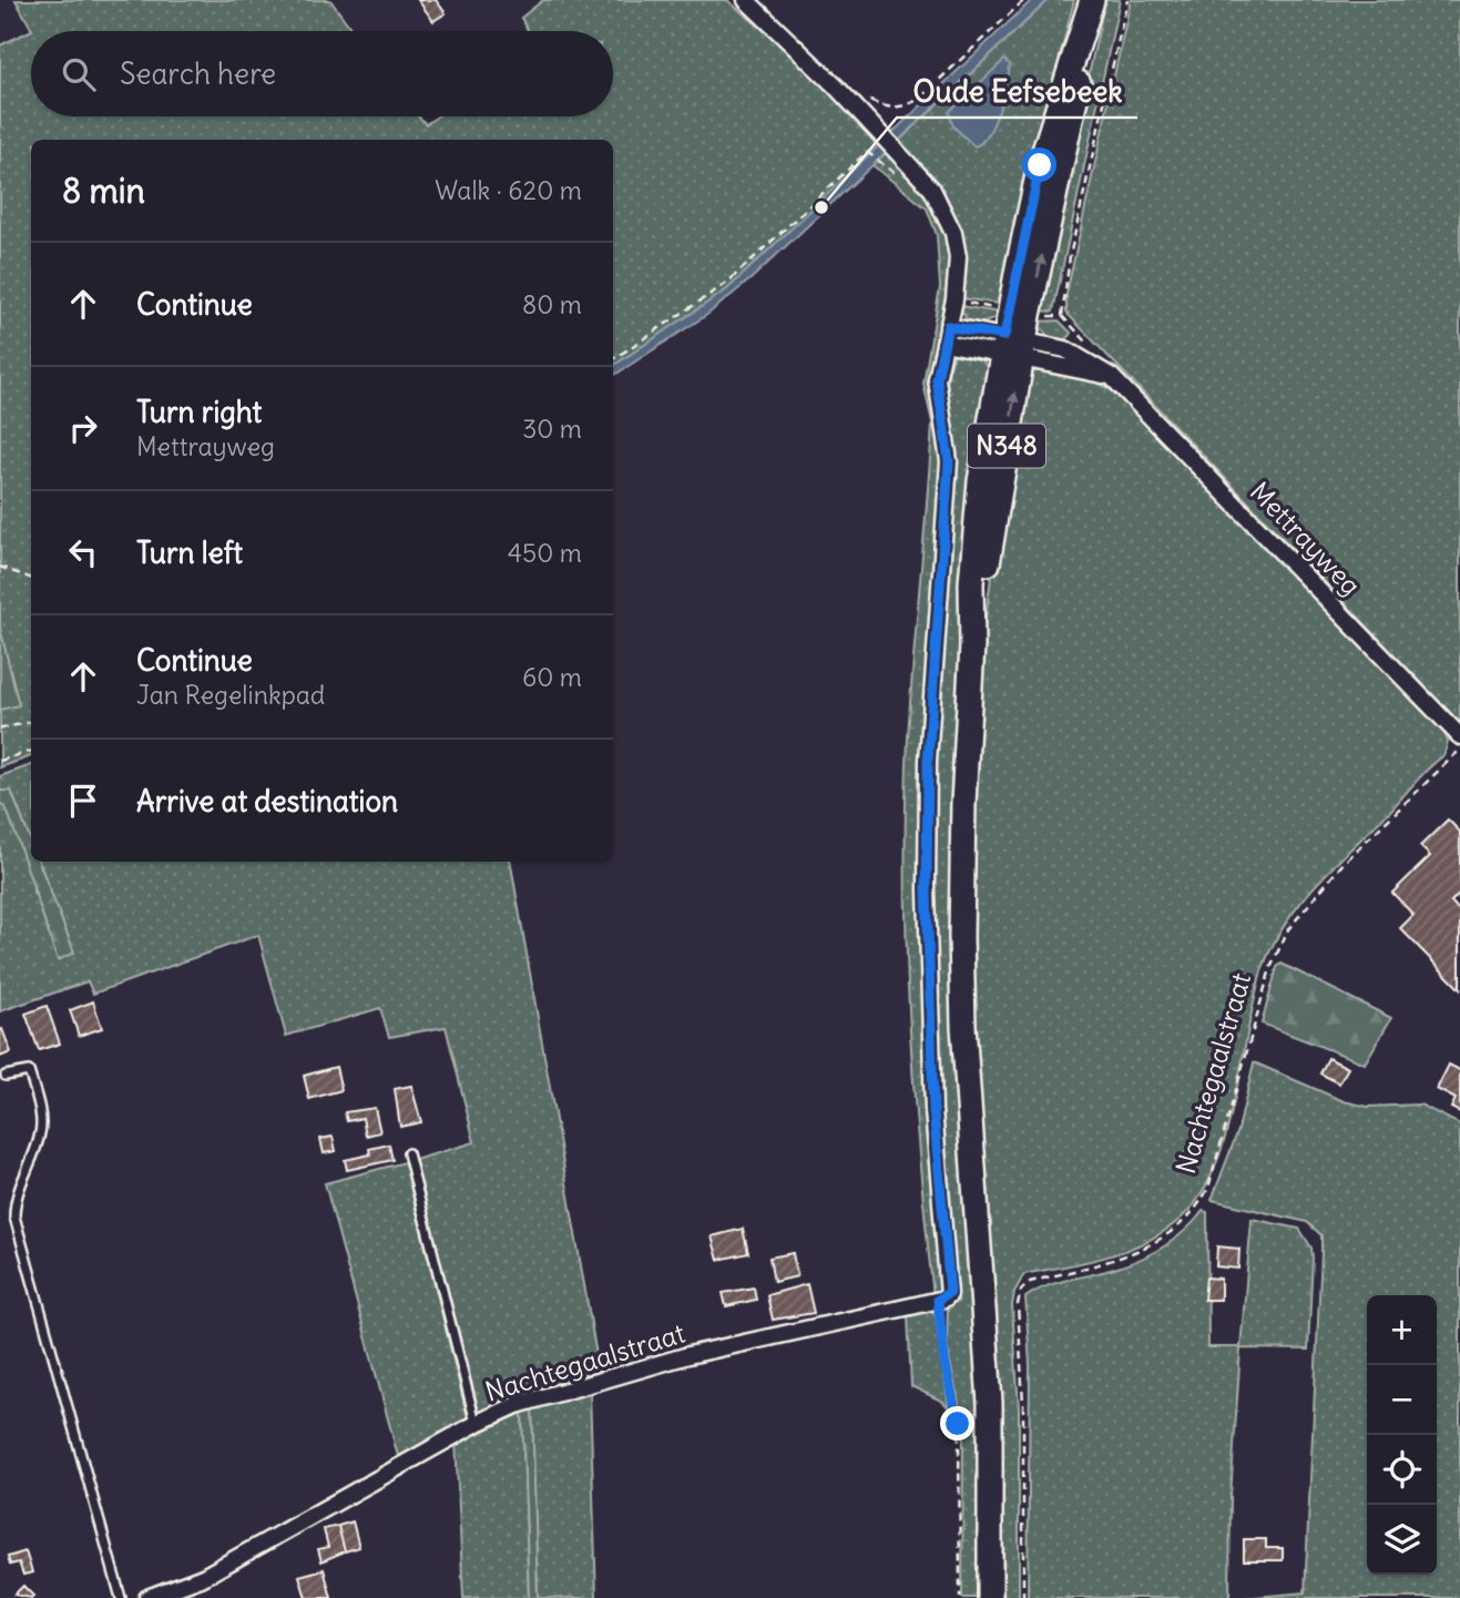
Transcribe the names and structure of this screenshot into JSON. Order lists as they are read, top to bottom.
{
  "streets": {
    "main road": ["N348"],
    "street": ["Mettrayweg", "Nachtegaalstraat"]
  },
  "crossings": [
    ["N348", "Mettrayweg"]
  ],
  "places": ["Oude Eefsebeek"],
  "page": {
    "search": "Search here",
    "heading": ["8 min", "Walk · 620 m"],
    "list": [
      ["Continue", "80 m"],
      ["Turn right", "Mettrayweg", "30 m"],
      ["Turn left", "450 m"],
      ["Continue", "Jan Regelinkpad", "60 m"],
      "Arrive at destination"
    ],
    "map_buttons": ["+", "−"]
  }
}
